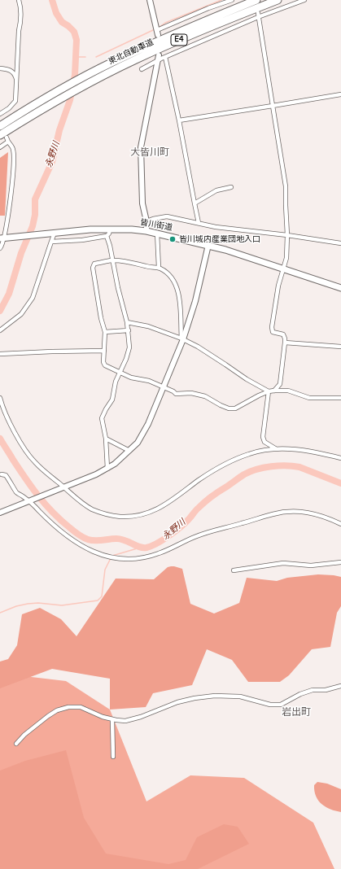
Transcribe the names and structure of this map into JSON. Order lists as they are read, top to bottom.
{
  "streets": {
    "highway": ["E4", "東北自動車道"],
    "main road": ["皆川街道"]
  },
  "districts": ["大皆川町", "岩出町"],
  "water": ["永野川"],
  "places": ["皆川城内産業団地入口"]
}
